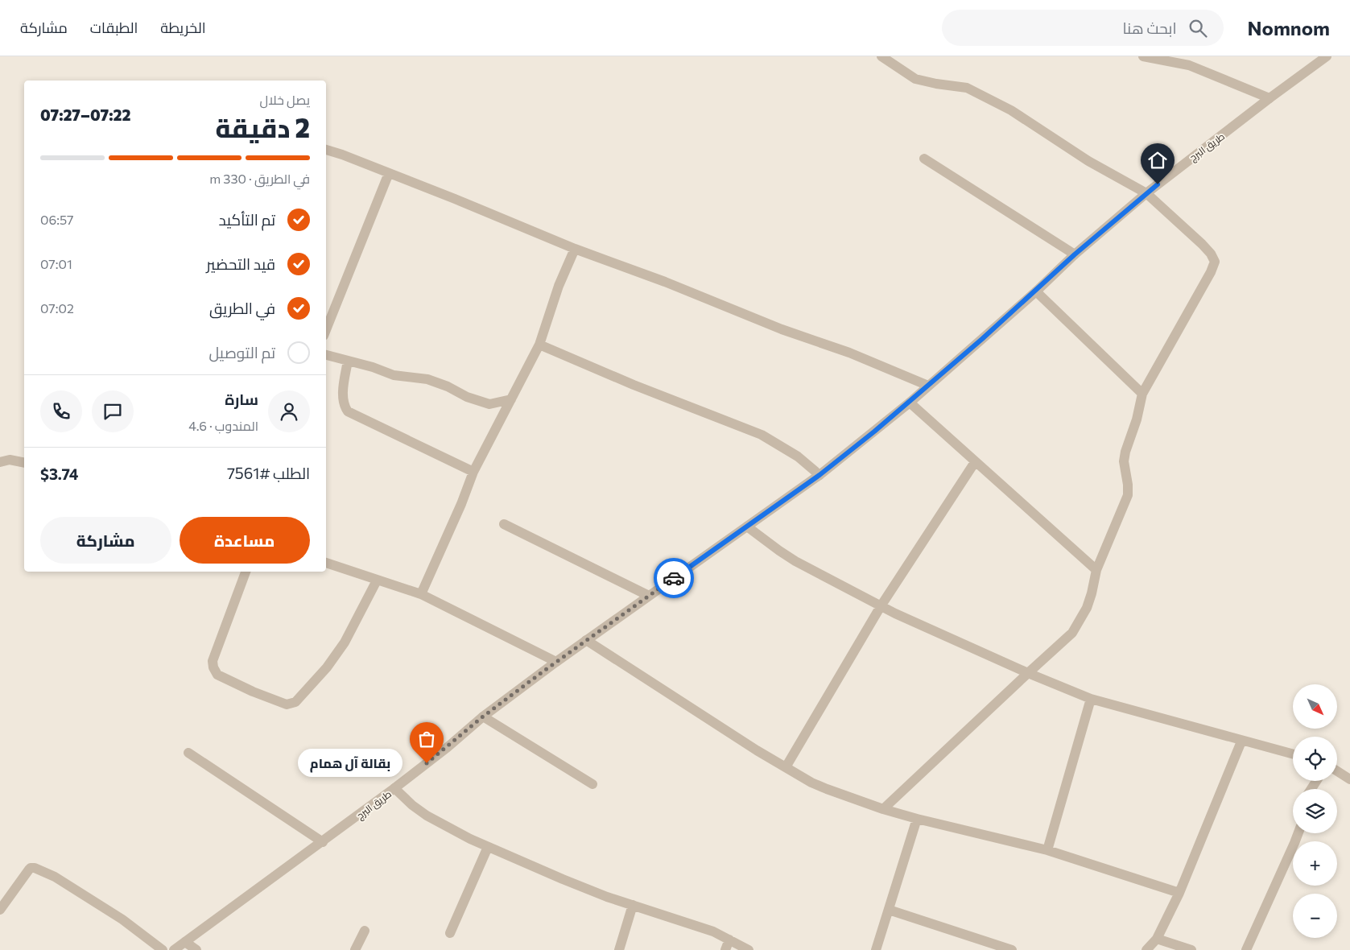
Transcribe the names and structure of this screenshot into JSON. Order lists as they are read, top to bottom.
{
  "streets": {
    "street": ["طريق البرج"]
  },
  "places": ["بقالة آل همام"],
  "north": "bottom right",
  "page": {
    "header": "Nomnom",
    "search": "ابحث هنا",
    "nav": ["الخريطة", "الطبقات", "مشاركة"],
    "heading": ["2 دقيقة", "يصل خلال", "07:22–07:27"],
    "panel": [
      "سارة",
      "المندوب · 4.6",
      "الطلب #7561",
      "$3.74"
    ],
    "bar": "في الطريق · 330 m",
    "list": [
      ["تم التأكيد", "06:57"],
      ["قيد التحضير", "07:01"],
      ["في الطريق", "07:02"],
      "تم التوصيل"
    ],
    "buttons": ["مساعدة", "مشاركة"],
    "map_buttons": ["+", "−"],
    "bubble": "بقالة آل همام"
  }
}
